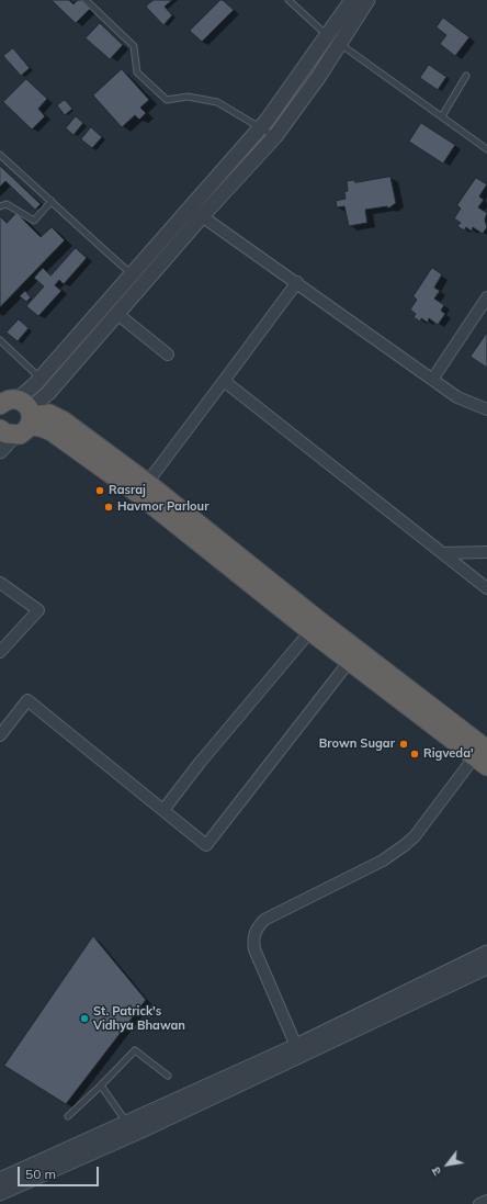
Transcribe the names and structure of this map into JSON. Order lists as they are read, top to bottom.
{
  "places": [
    "Rasraj",
    "Havmor Parlour",
    "Brown Sugar",
    "Rigveda'",
    "St. Patrick's Vidhya Bhawan"
  ],
  "scale_bar": "50 m",
  "north": "bottom left"
}
